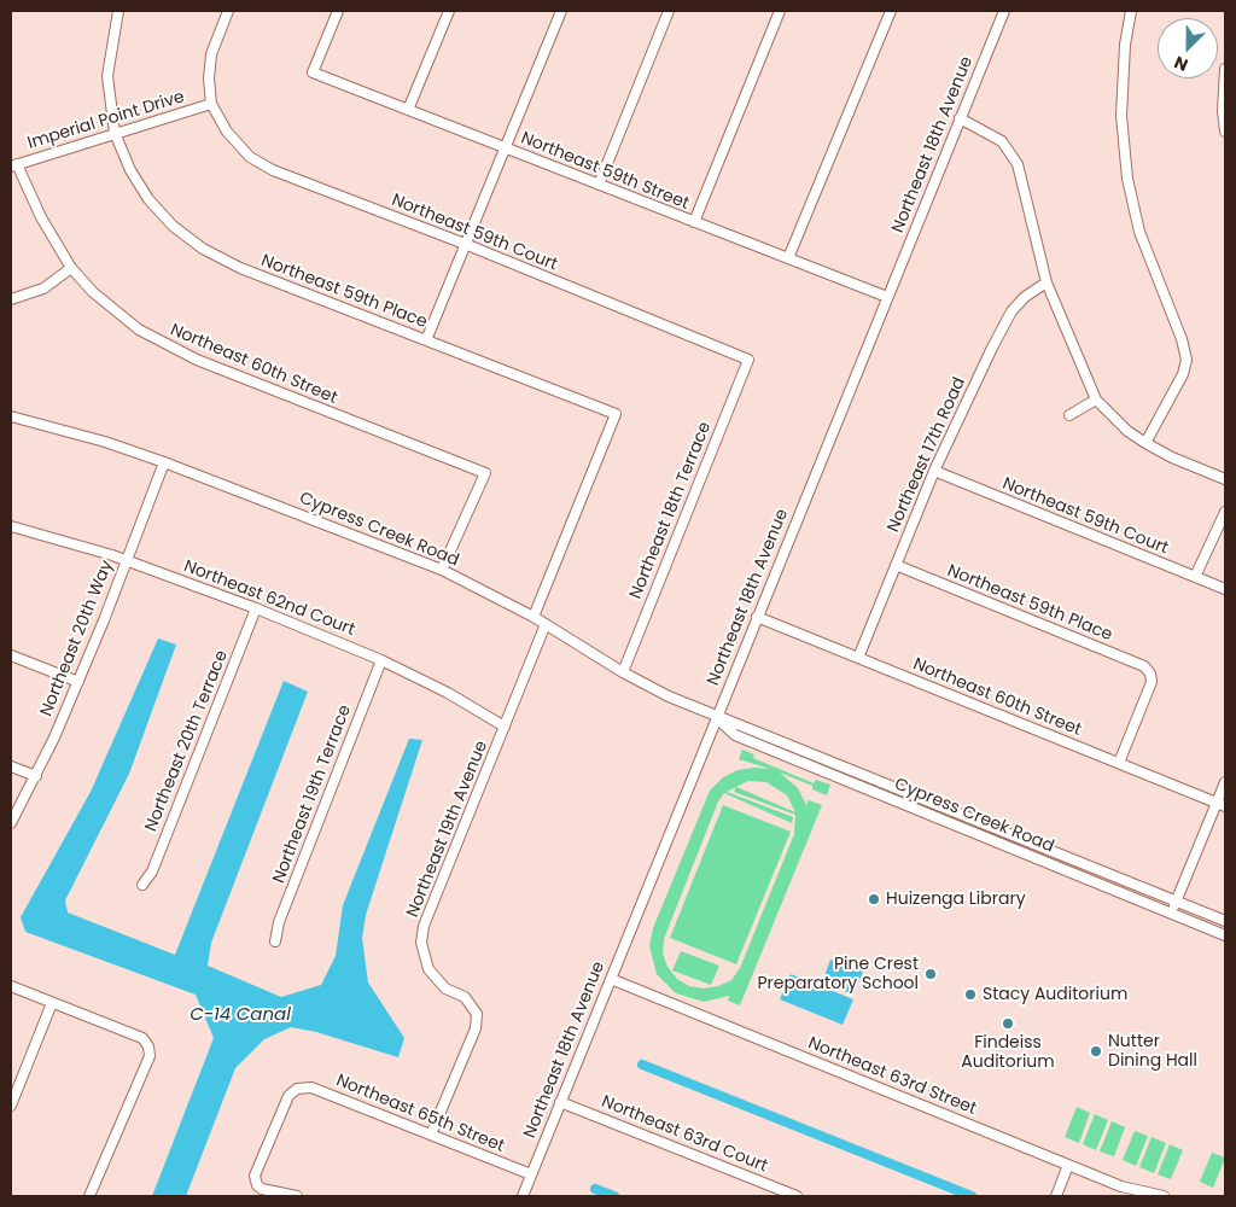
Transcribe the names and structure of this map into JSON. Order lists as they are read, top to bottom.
{
  "streets": {
    "street": [
      "Imperial Point Drive",
      "Northeast 18th Avenue",
      "Northeast 59th Street",
      "Northeast 59th Court",
      "Northeast 59th Place",
      "Northeast 60th Street",
      "Northeast 17th Road",
      "Northeast 18th Terrace",
      "Cypress Creek Road",
      "Northeast 62nd Court",
      "Northeast 20th Way",
      "Northeast 20th Terrace",
      "Northeast 19th Terrace",
      "Northeast 19th Avenue",
      "Northeast 63rd Street",
      "Northeast 65th Street",
      "Northeast 63rd Court"
    ]
  },
  "crossings": [
    ["Imperial Point Drive", "Northeast 59th Court"],
    ["Imperial Point Drive", "Northeast 59th Place"],
    ["Imperial Point Drive", "Northeast 60th Street"],
    ["Northeast 18th Avenue", "Northeast 59th Street"],
    ["Northeast 18th Avenue", "Northeast 60th Street"],
    ["Northeast 18th Avenue", "Cypress Creek Road"],
    ["Northeast 18th Avenue", "Northeast 63rd Street"],
    ["Northeast 18th Avenue", "Northeast 65th Street"],
    ["Northeast 18th Avenue", "Northeast 63rd Court"],
    ["Northeast 59th Court", "Northeast 17th Road"],
    ["Northeast 59th Court", "Northeast 18th Terrace"],
    ["Northeast 59th Place", "Northeast 60th Street"],
    ["Northeast 59th Place", "Northeast 17th Road"],
    ["Northeast 59th Place", "Cypress Creek Road"],
    ["Northeast 60th Street", "Northeast 17th Road"],
    ["Northeast 60th Street", "Cypress Creek Road"],
    ["Northeast 18th Terrace", "Cypress Creek Road"],
    ["Cypress Creek Road", "Northeast 20th Way"],
    ["Cypress Creek Road", "Northeast 19th Avenue"],
    ["Northeast 62nd Court", "Northeast 20th Way"],
    ["Northeast 62nd Court", "Northeast 20th Terrace"],
    ["Northeast 62nd Court", "Northeast 19th Terrace"],
    ["Northeast 62nd Court", "Northeast 19th Avenue"],
    ["Northeast 19th Avenue", "Northeast 65th Street"]
  ],
  "water": ["C-14 Canal"],
  "places": [
    "Huizenga Library",
    "Pine Crest Preparatory School",
    "Stacy Auditorium",
    "Findeiss Auditorium",
    "Nutter Dining Hall"
  ],
  "north": "bottom left"
}
